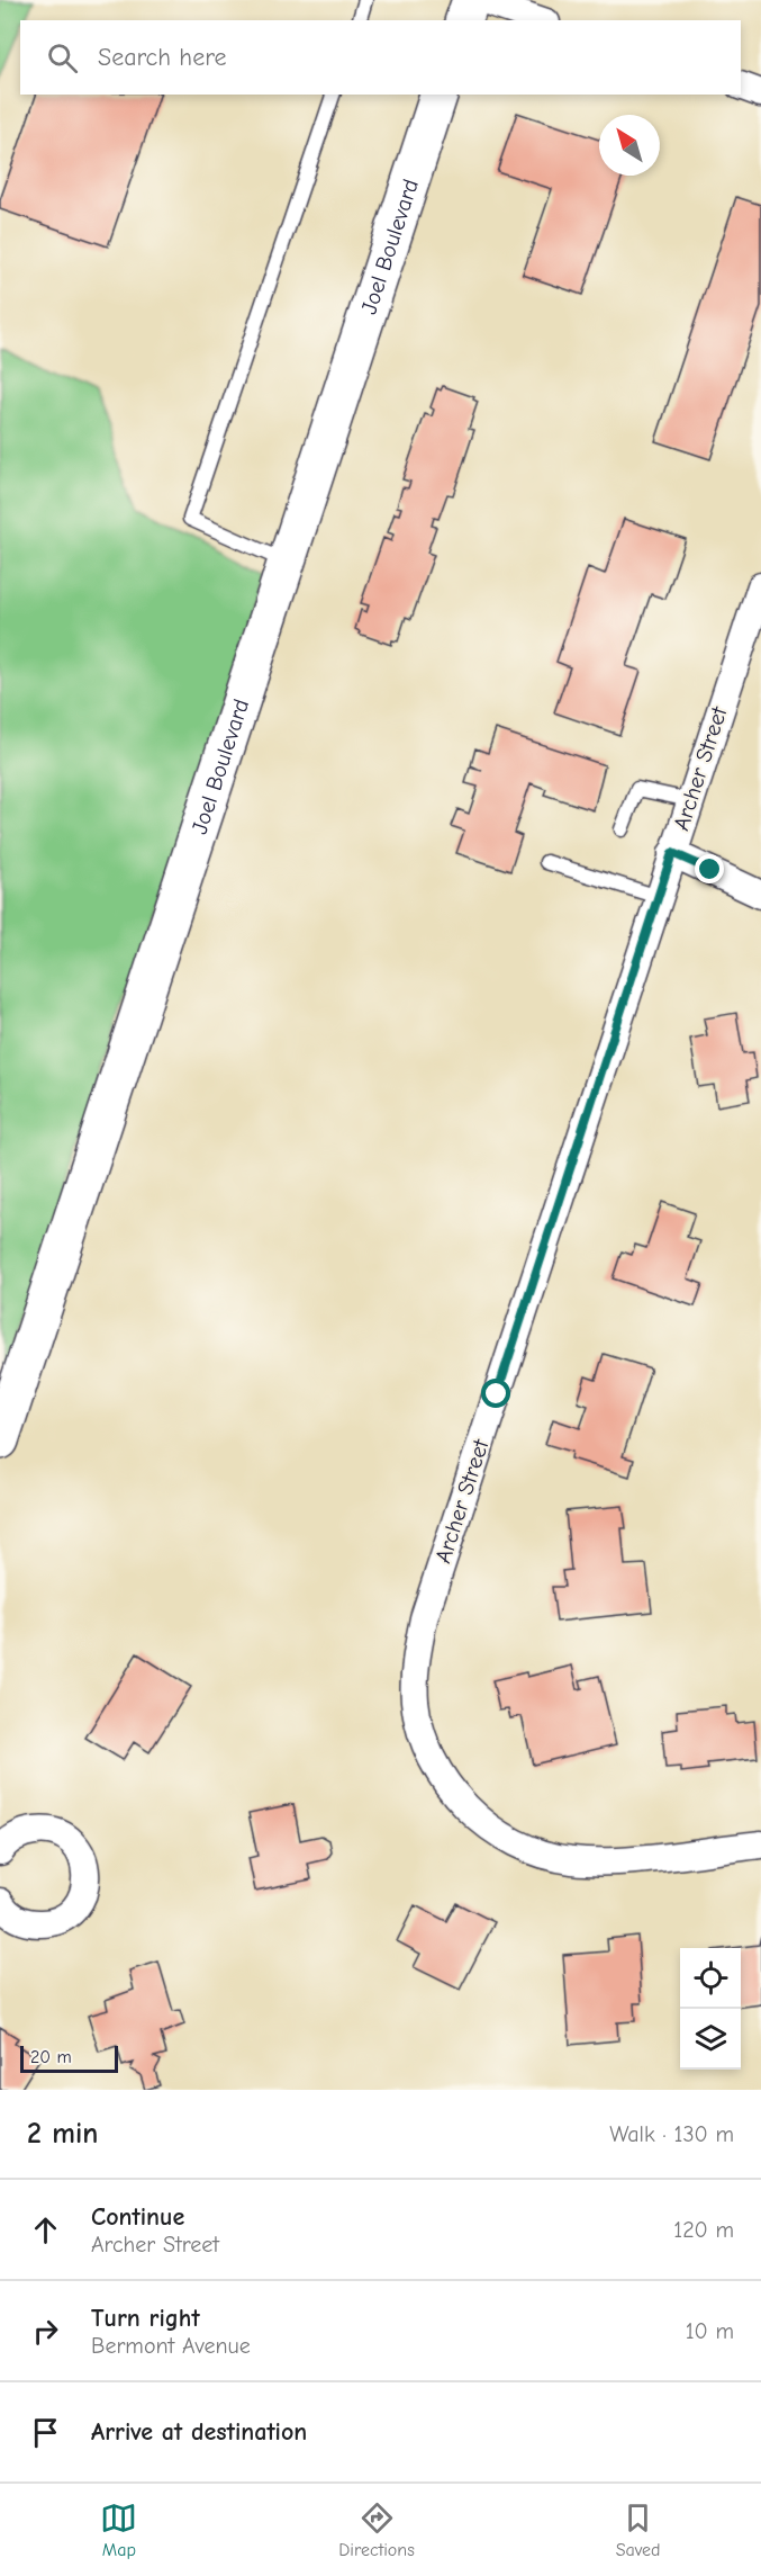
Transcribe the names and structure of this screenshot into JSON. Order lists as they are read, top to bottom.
{
  "streets": {
    "main road": ["Joel Boulevard"],
    "street": ["Archer Street"]
  },
  "scale_bar": "20 m",
  "north": "top left",
  "page": {
    "search": "Search here",
    "scale": "20 m",
    "heading": ["2 min", "Walk · 130 m"],
    "list": [
      ["Continue", "Archer Street", "120 m"],
      ["Turn right", "Bermont Avenue", "10 m"],
      "Arrive at destination"
    ],
    "nav": ["Map", "Directions", "Saved"]
  }
}
